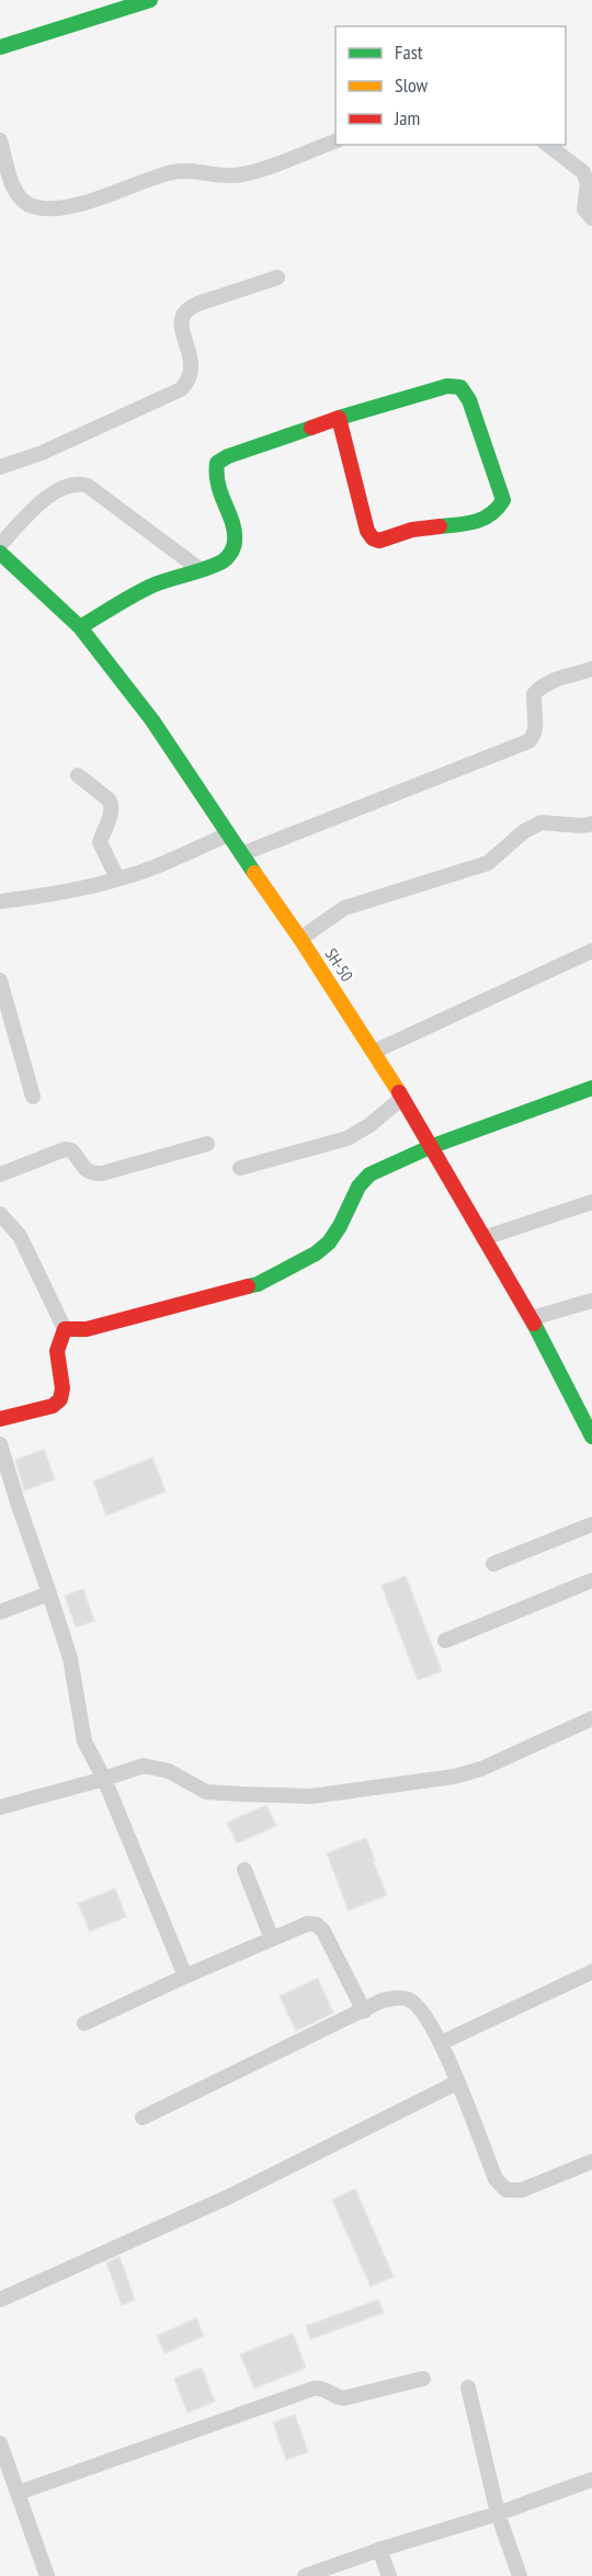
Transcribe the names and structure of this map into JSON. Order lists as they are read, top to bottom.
{
  "streets": {
    "main road": ["SH-50"]
  },
  "legend": ["Fast", "Slow", "Jam"]
}
